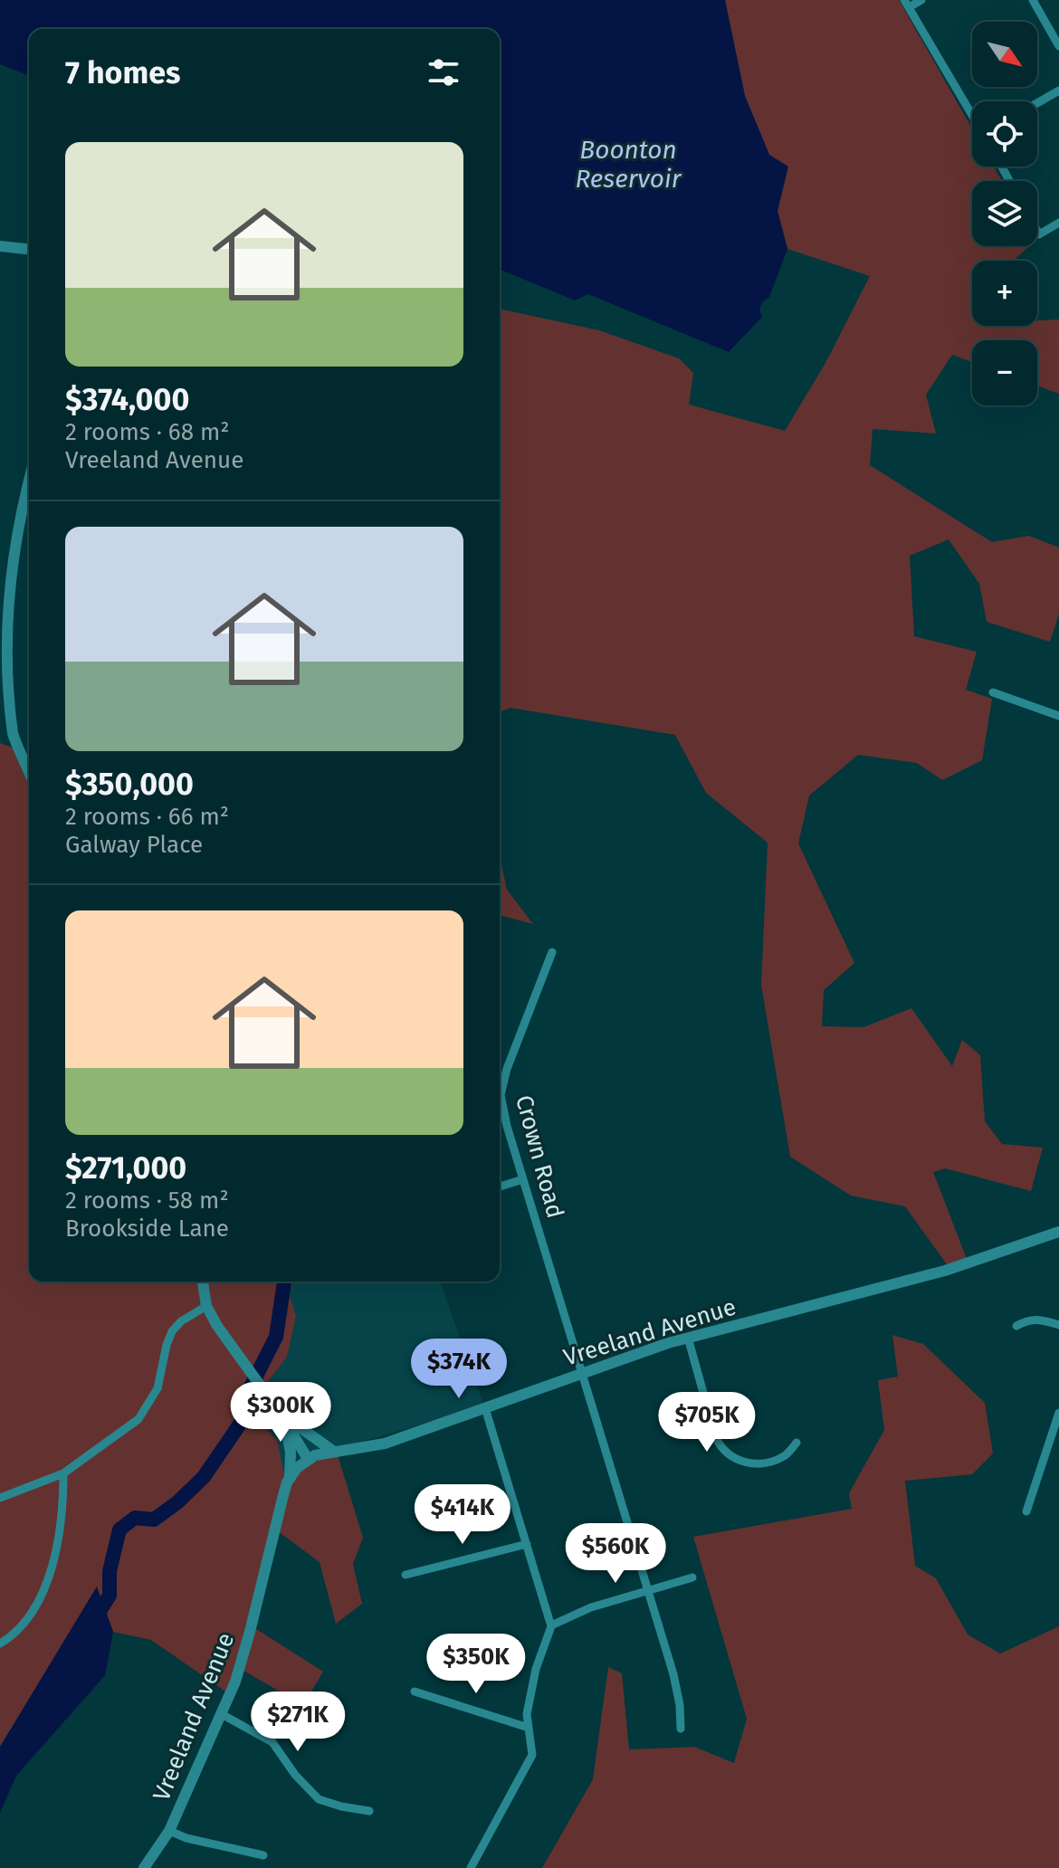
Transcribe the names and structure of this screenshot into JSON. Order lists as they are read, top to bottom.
{
  "streets": {
    "street": ["Crown Road", "Vreeland Avenue"]
  },
  "crossings": [
    ["Crown Road", "Vreeland Avenue"]
  ],
  "water": ["Boonton Reservoir"],
  "north": "bottom right",
  "page": {
    "map_buttons": ["+", "−"],
    "heading": "7 homes",
    "list": [
      {
        "name": "$374,000",
        "note": "2 rooms · 68 m² · Vreeland Avenue"
      },
      {
        "name": "$350,000",
        "note": "2 rooms · 66 m² · Galway Place"
      },
      {
        "name": "$271,000",
        "note": "2 rooms · 58 m² · Brookside Lane"
      }
    ],
    "price": [
      "$374K",
      "$300K",
      "$705K",
      "$414K",
      "$560K",
      "$350K",
      "$271K"
    ]
  }
}
